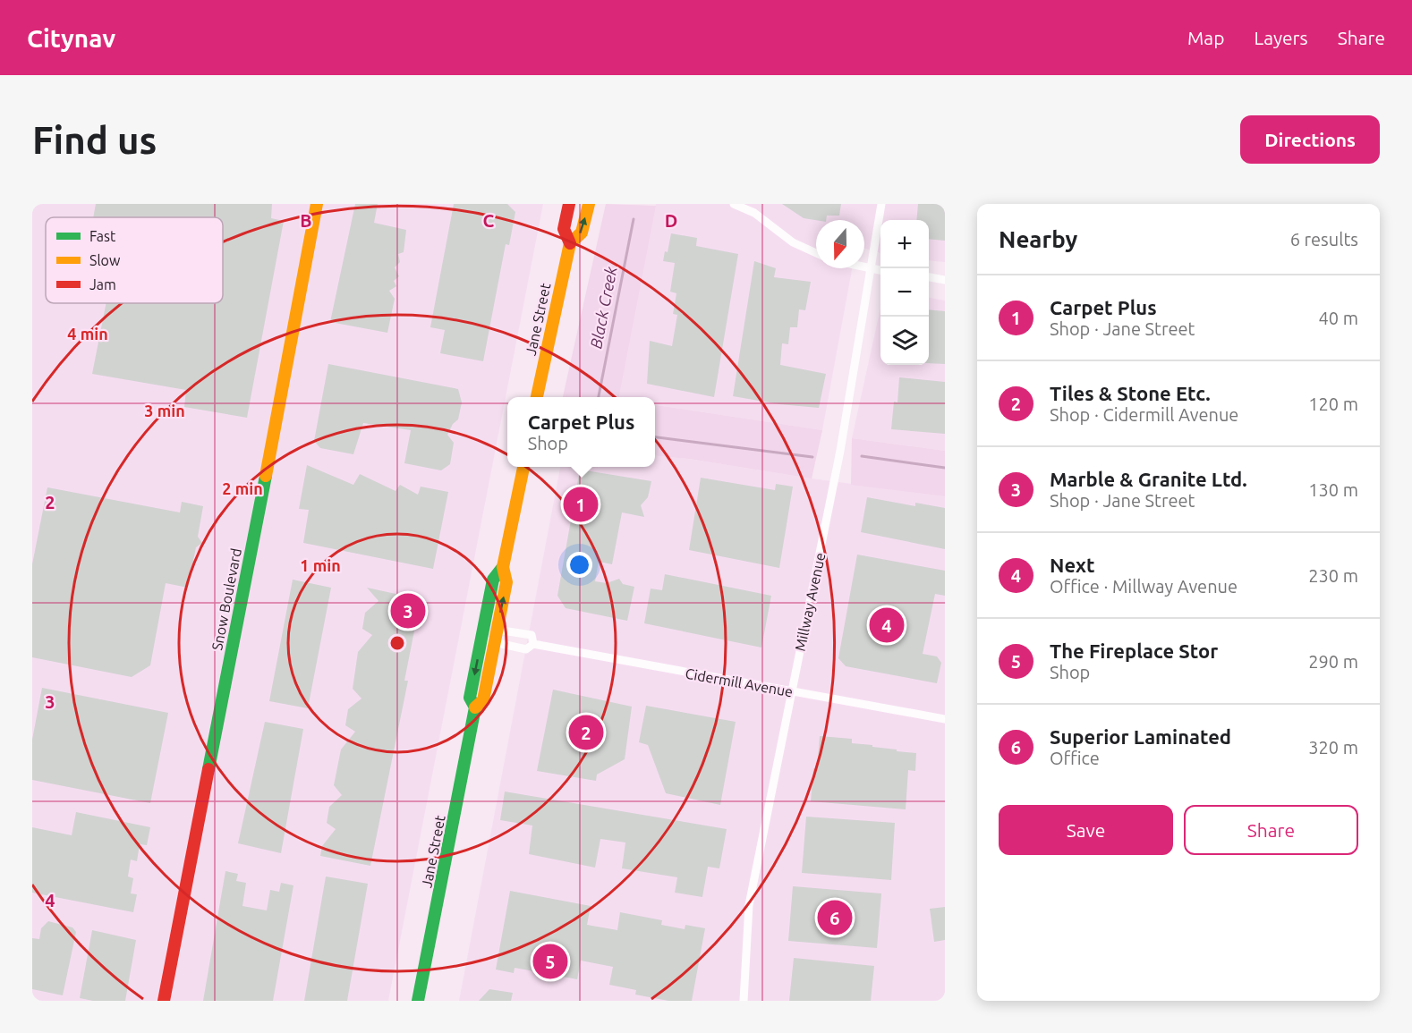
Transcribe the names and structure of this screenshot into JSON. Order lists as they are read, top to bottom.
{
  "streets": {
    "main road": ["Jane Street", "Snow Boulevard"],
    "street": ["Millway Avenue", "Cidermill Avenue"]
  },
  "crossings": [
    ["Jane Street", "Cidermill Avenue"],
    ["Millway Avenue", "Cidermill Avenue"]
  ],
  "water": ["Black Creek"],
  "legend": ["Fast", "Slow", "Jam"],
  "north": "bottom",
  "page": {
    "header": "Citynav",
    "nav": ["Map", "Layers", "Share"],
    "buttons": [
      "Directions",
      ["Save", "Share"]
    ],
    "title": "Find us",
    "heading": ["Nearby", "6 results"],
    "map_buttons": ["+", "−"],
    "list": [
      {
        "mark": "1",
        "name": "Carpet Plus",
        "note": "Shop · Jane Street",
        "value": "40 m"
      },
      {
        "mark": "2",
        "name": "Tiles & Stone Etc.",
        "note": "Shop · Cidermill Avenue",
        "value": "120 m"
      },
      {
        "mark": "3",
        "name": "Marble & Granite Ltd.",
        "note": "Shop · Jane Street",
        "value": "130 m"
      },
      {
        "mark": "4",
        "name": "Next",
        "note": "Office · Millway Avenue",
        "value": "230 m"
      },
      {
        "mark": "5",
        "name": "The Fireplace Stor",
        "note": "Shop",
        "value": "290 m"
      },
      {
        "mark": "6",
        "name": "Superior Laminated",
        "note": "Office",
        "value": "320 m"
      }
    ],
    "popup": ["Carpet Plus", "Shop"],
    "pins": [
      "1",
      "3",
      "4",
      "2",
      "6",
      "5"
    ]
  },
  "grid": {
    "columns": ["B", "C", "D"],
    "rows": ["2", "3", "4"]
  },
  "rings": [
    "4 min",
    "3 min",
    "2 min",
    "1 min"
  ]
}
